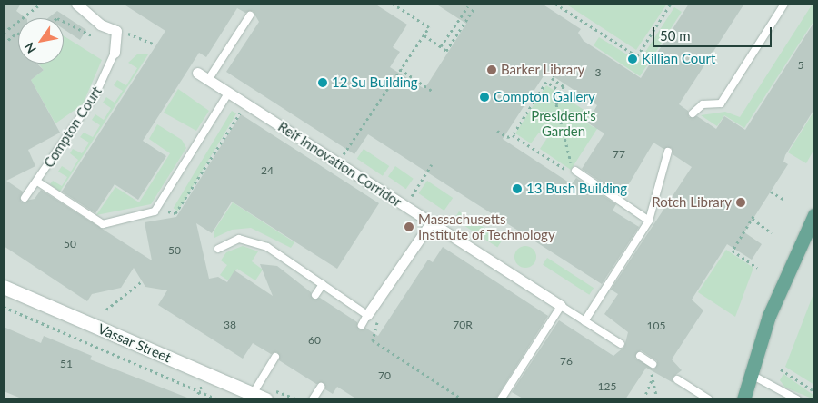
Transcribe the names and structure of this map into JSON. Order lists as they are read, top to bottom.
{
  "streets": {
    "main road": ["Vassar Street"],
    "street": ["Reif Innovation Corridor"],
    "lane": ["Compton Court"]
  },
  "parks": ["President's Garden"],
  "places": [
    "Killian Court",
    "Barker Library",
    "12 Su Building",
    "Compton Gallery",
    "13 Bush Building",
    "Rotch Library",
    "Massachusetts Institute of Technology"
  ],
  "house_numbers": [
    "5",
    "3",
    "77",
    "24",
    "50",
    "50",
    "38",
    "70R",
    "105",
    "60",
    "76",
    "51",
    "70",
    "125"
  ],
  "scale_bar": "50 m",
  "north": "bottom left"
}
